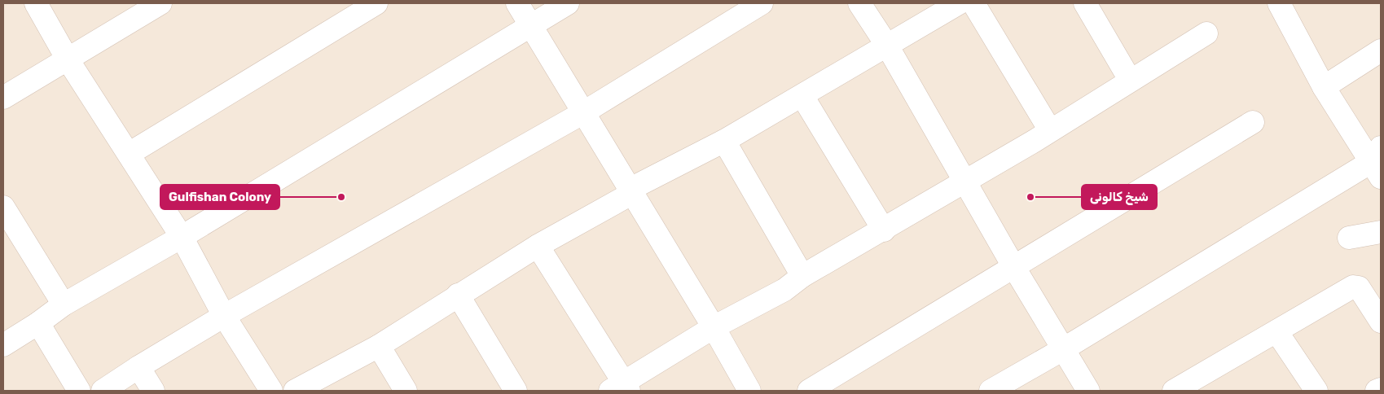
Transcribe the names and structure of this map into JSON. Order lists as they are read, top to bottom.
{
  "places": ["Gulfishan Colony", "شیخ کالونی"]
}
